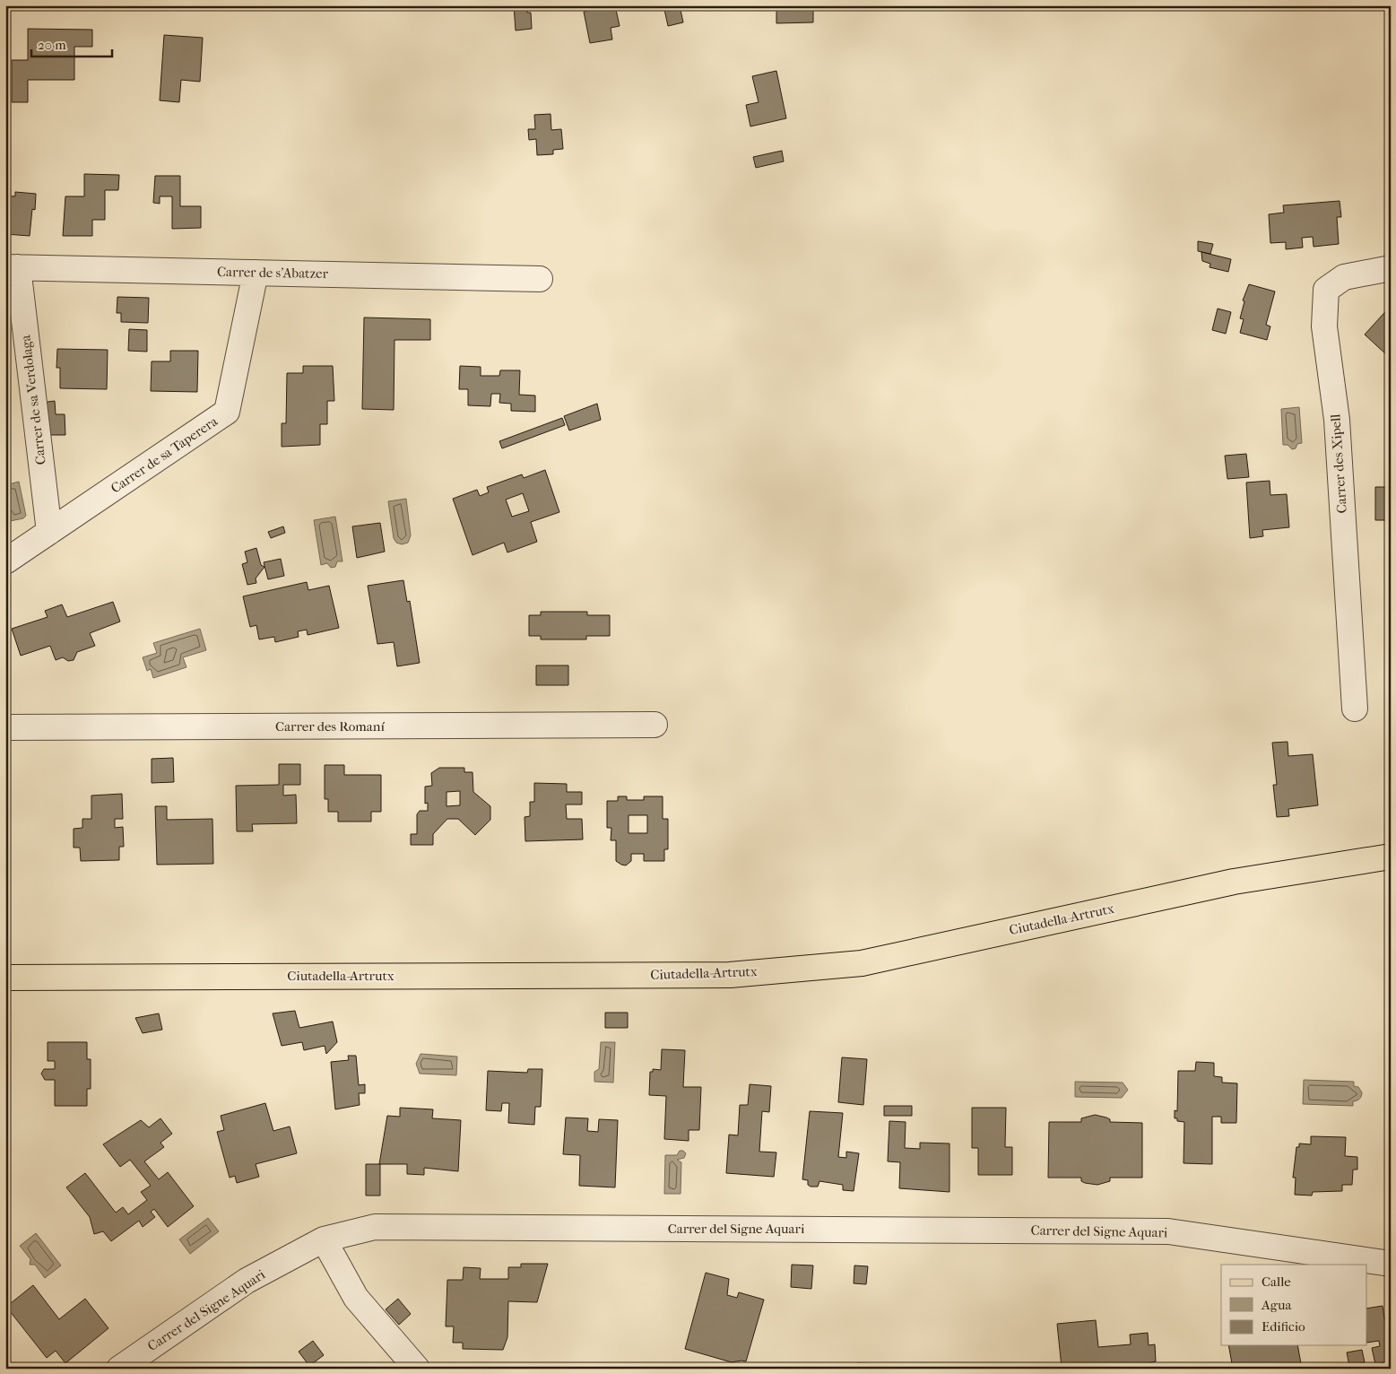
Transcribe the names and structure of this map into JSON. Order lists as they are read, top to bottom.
{
  "streets": {
    "main road": ["Ciutadella-Artrutx"],
    "street": [
      "Carrer de s'Abatzer",
      "Carrer de sa Verdolaga",
      "Carrer de sa Taperera",
      "Carrer des Xipell",
      "Carrer des Romaní",
      "Carrer del Signe Aquari"
    ]
  },
  "crossings": [
    ["Carrer de s'Abatzer", "Carrer de sa Verdolaga"],
    ["Carrer de s'Abatzer", "Carrer de sa Taperera"],
    ["Carrer de sa Verdolaga", "Carrer de sa Taperera"]
  ],
  "legend": ["Calle", "Agua", "Edificio"],
  "scale_bar": "20 m"
}
